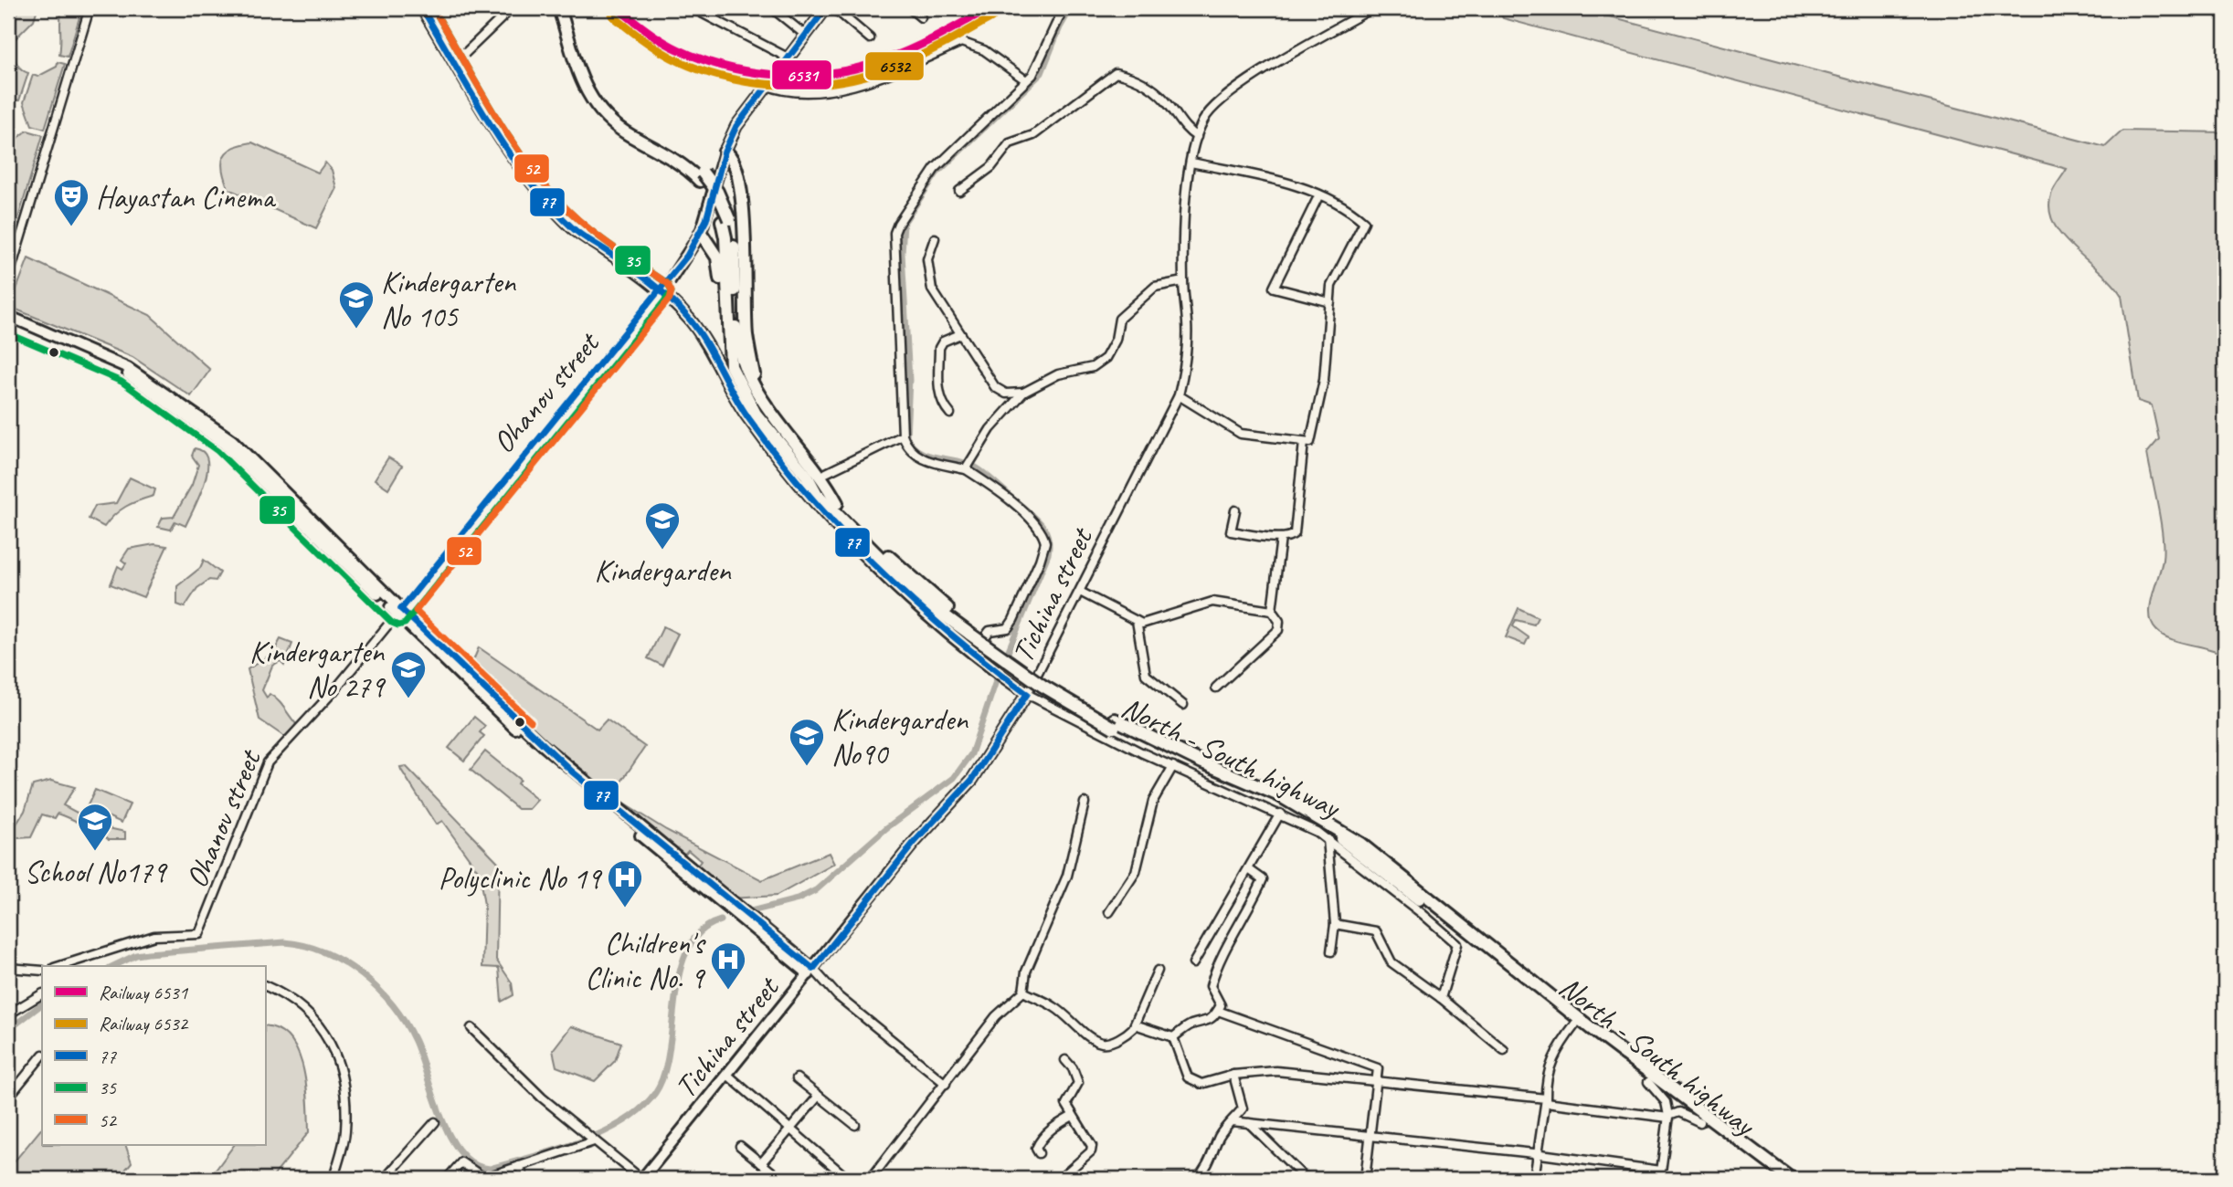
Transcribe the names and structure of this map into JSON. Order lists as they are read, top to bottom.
{
  "streets": {
    "highway": ["North - South highway"],
    "main road": ["Ohanov street", "Tichina street"]
  },
  "places": {
    "theatre": ["Hayastan Cinema"],
    "school or university": [
      "Kindergarten No 105",
      "Kindergarden",
      "Kindergarten No 279",
      "Kindergarden No90",
      "School No179"
    ],
    "hospital": ["Polyclinic No 19", "Children's Clinic No. 9"]
  },
  "lines": [
    "rail line 6531",
    "transit line 77",
    "transit line 35",
    "transit line 52",
    "rail line 6532"
  ],
  "legend": [
    "Railway 6531",
    "Railway 6532",
    "77",
    "35",
    "52"
  ]
}
